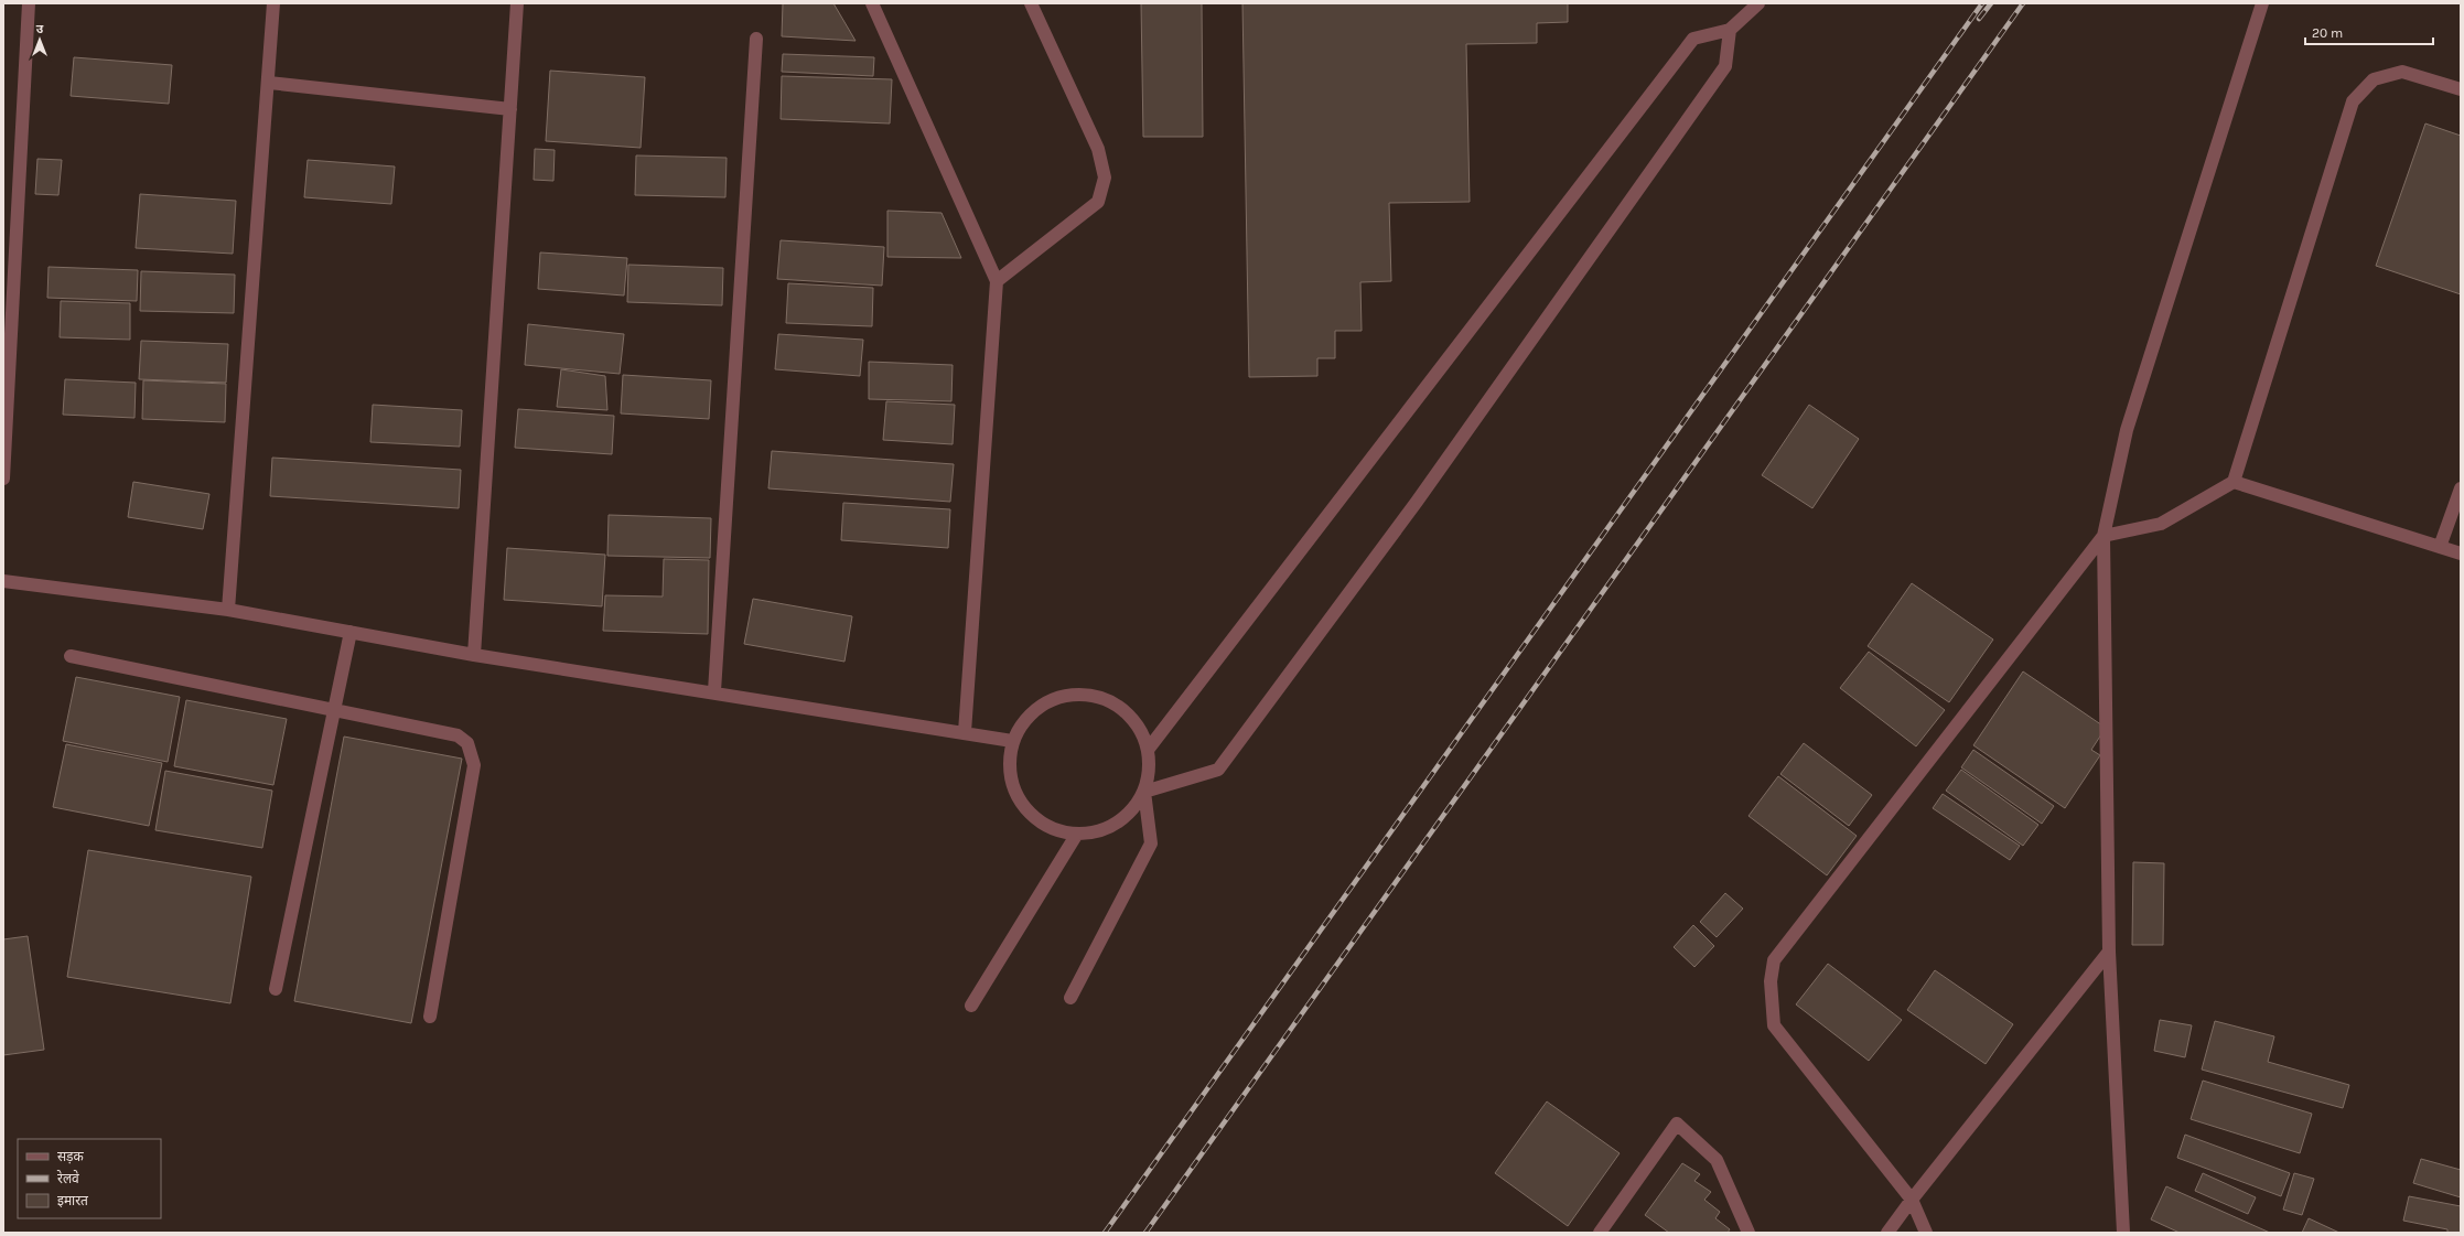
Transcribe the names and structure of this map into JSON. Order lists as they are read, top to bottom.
{
  "legend": ["सड़क", "रेलवे", "इमारत"],
  "scale_bar": "20 m",
  "north": "top"
}
